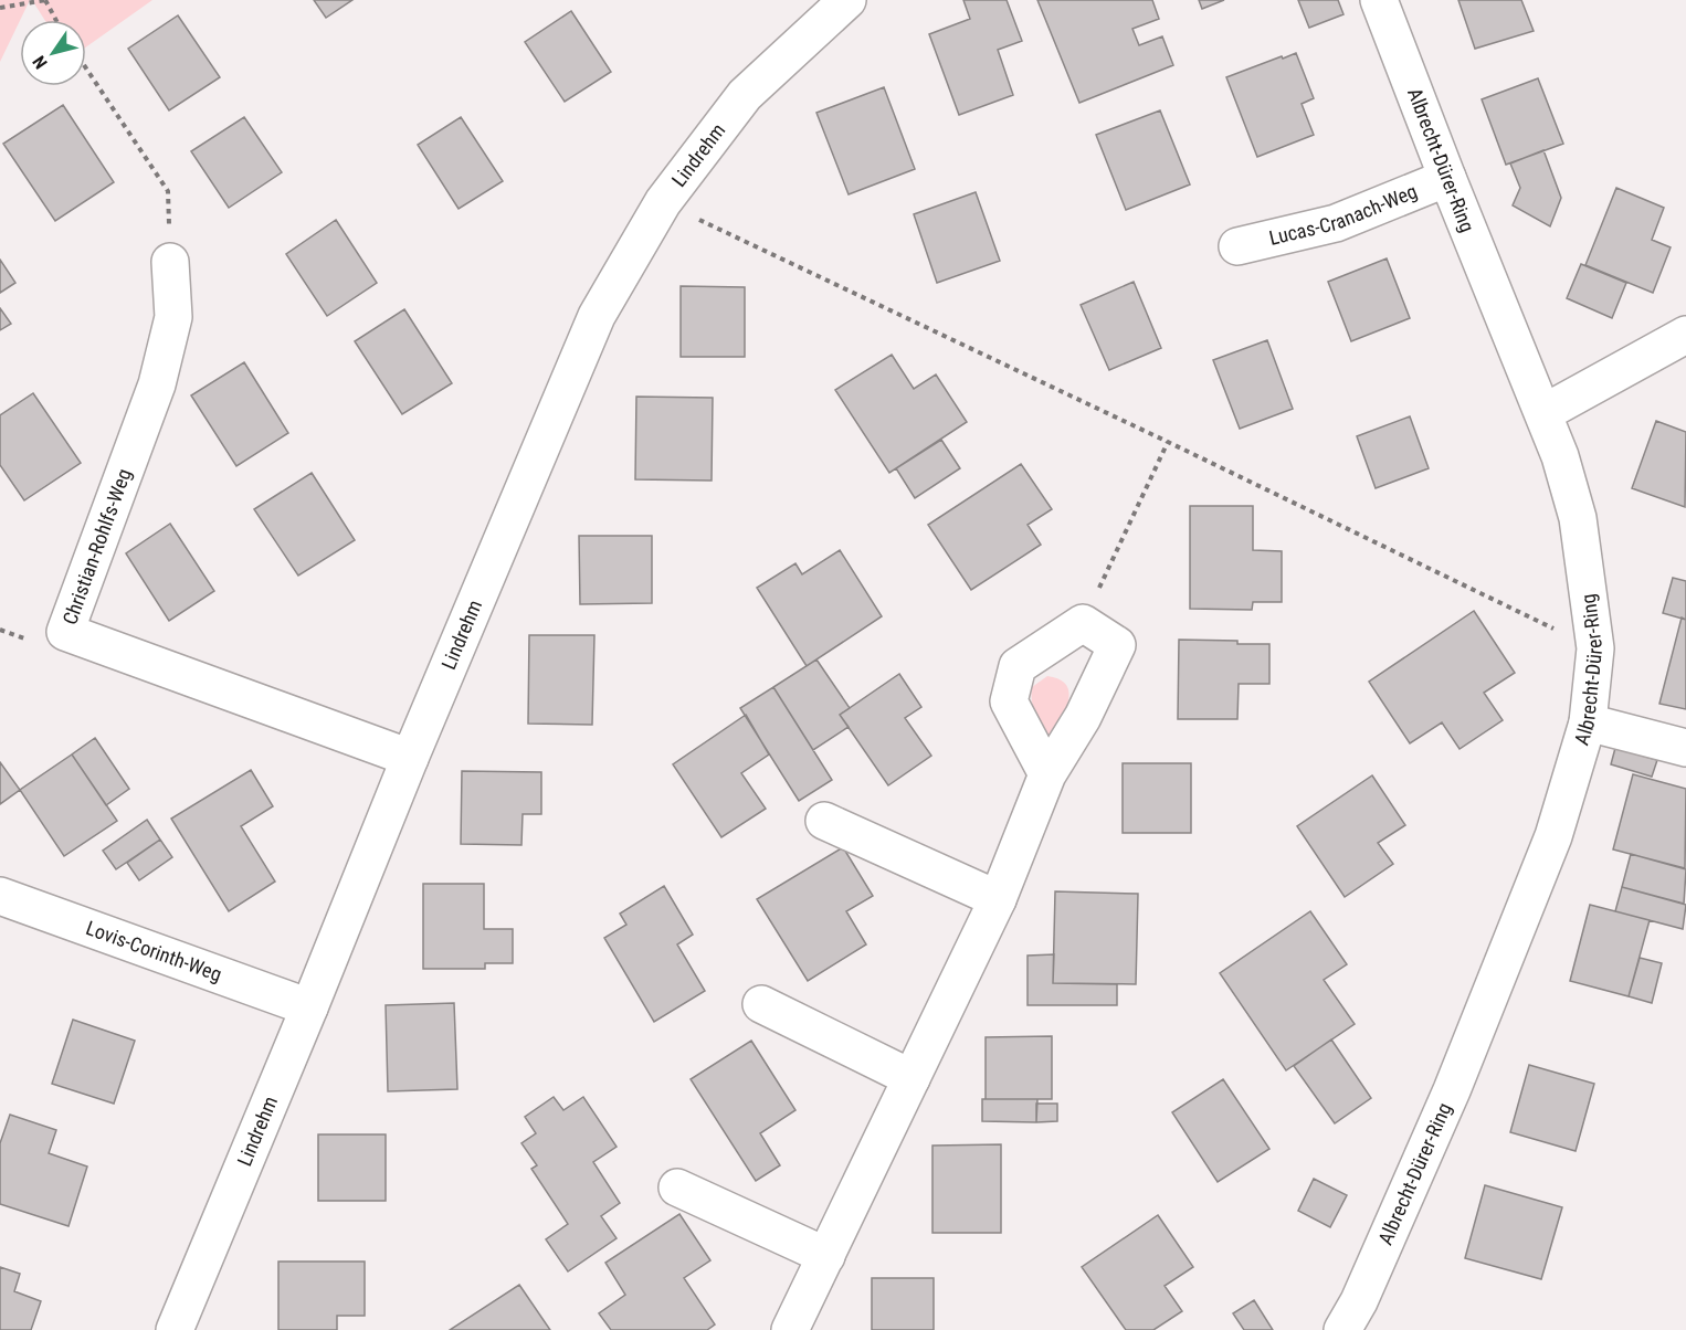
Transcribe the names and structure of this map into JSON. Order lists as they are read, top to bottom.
{
  "streets": {
    "street": [
      "Lindrehm",
      "Albrecht-Dürer-Ring",
      "Lucas-Cranach-Weg",
      "Christian-Rohlfs-Weg",
      "Lovis-Corinth-Weg"
    ]
  },
  "crossings": [
    ["Lindrehm", "Christian-Rohlfs-Weg"],
    ["Lindrehm", "Lovis-Corinth-Weg"],
    ["Albrecht-Dürer-Ring", "Lucas-Cranach-Weg"]
  ],
  "north": "bottom left"
}
